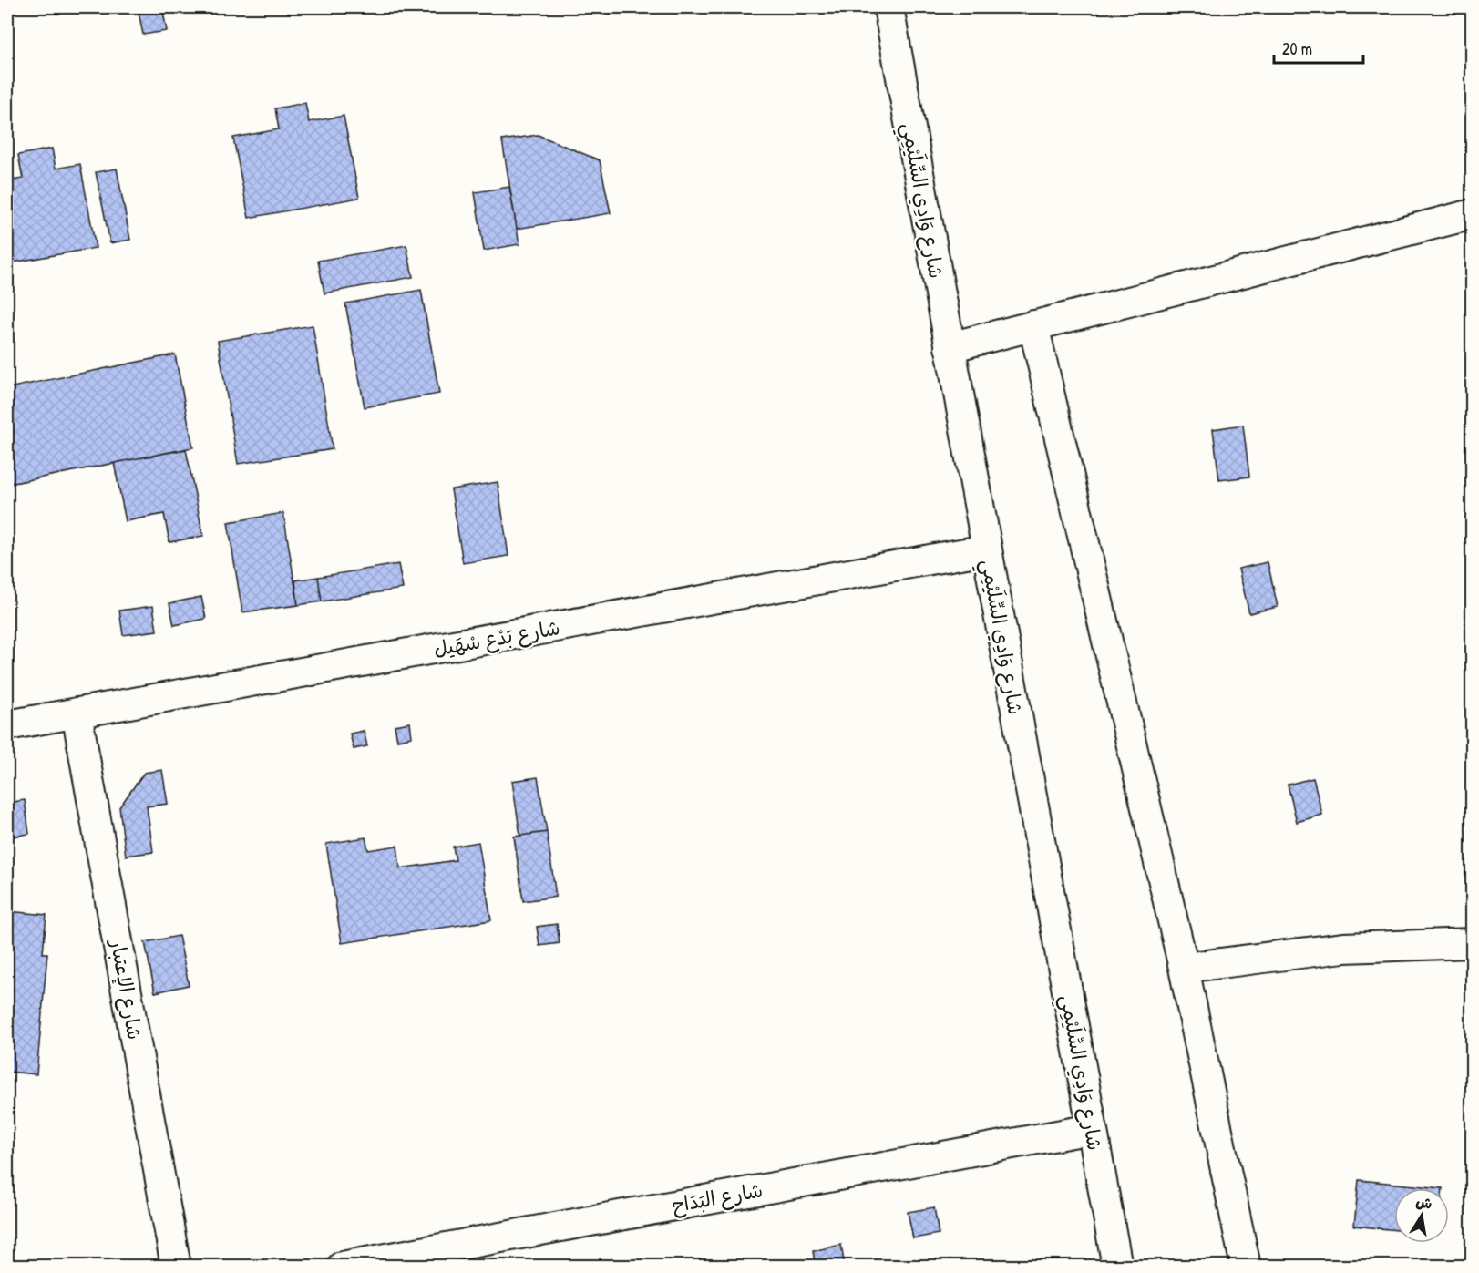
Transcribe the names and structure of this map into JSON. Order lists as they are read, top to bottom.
{
  "streets": {
    "street": [
      "شارع وَادِي السِّلَيْمِي",
      "شارع بَدْع سْهَيل",
      "شارع الإعتبار",
      "شارع البَدَاح"
    ]
  },
  "crossings": [
    ["شارع وَادِي السِّلَيْمِي", "شارع بَدْع سْهَيل"],
    ["شارع وَادِي السِّلَيْمِي", "شارع البَدَاح"],
    ["شارع بَدْع سْهَيل", "شارع الإعتبار"]
  ],
  "scale_bar": "20 m",
  "north": "top"
}
